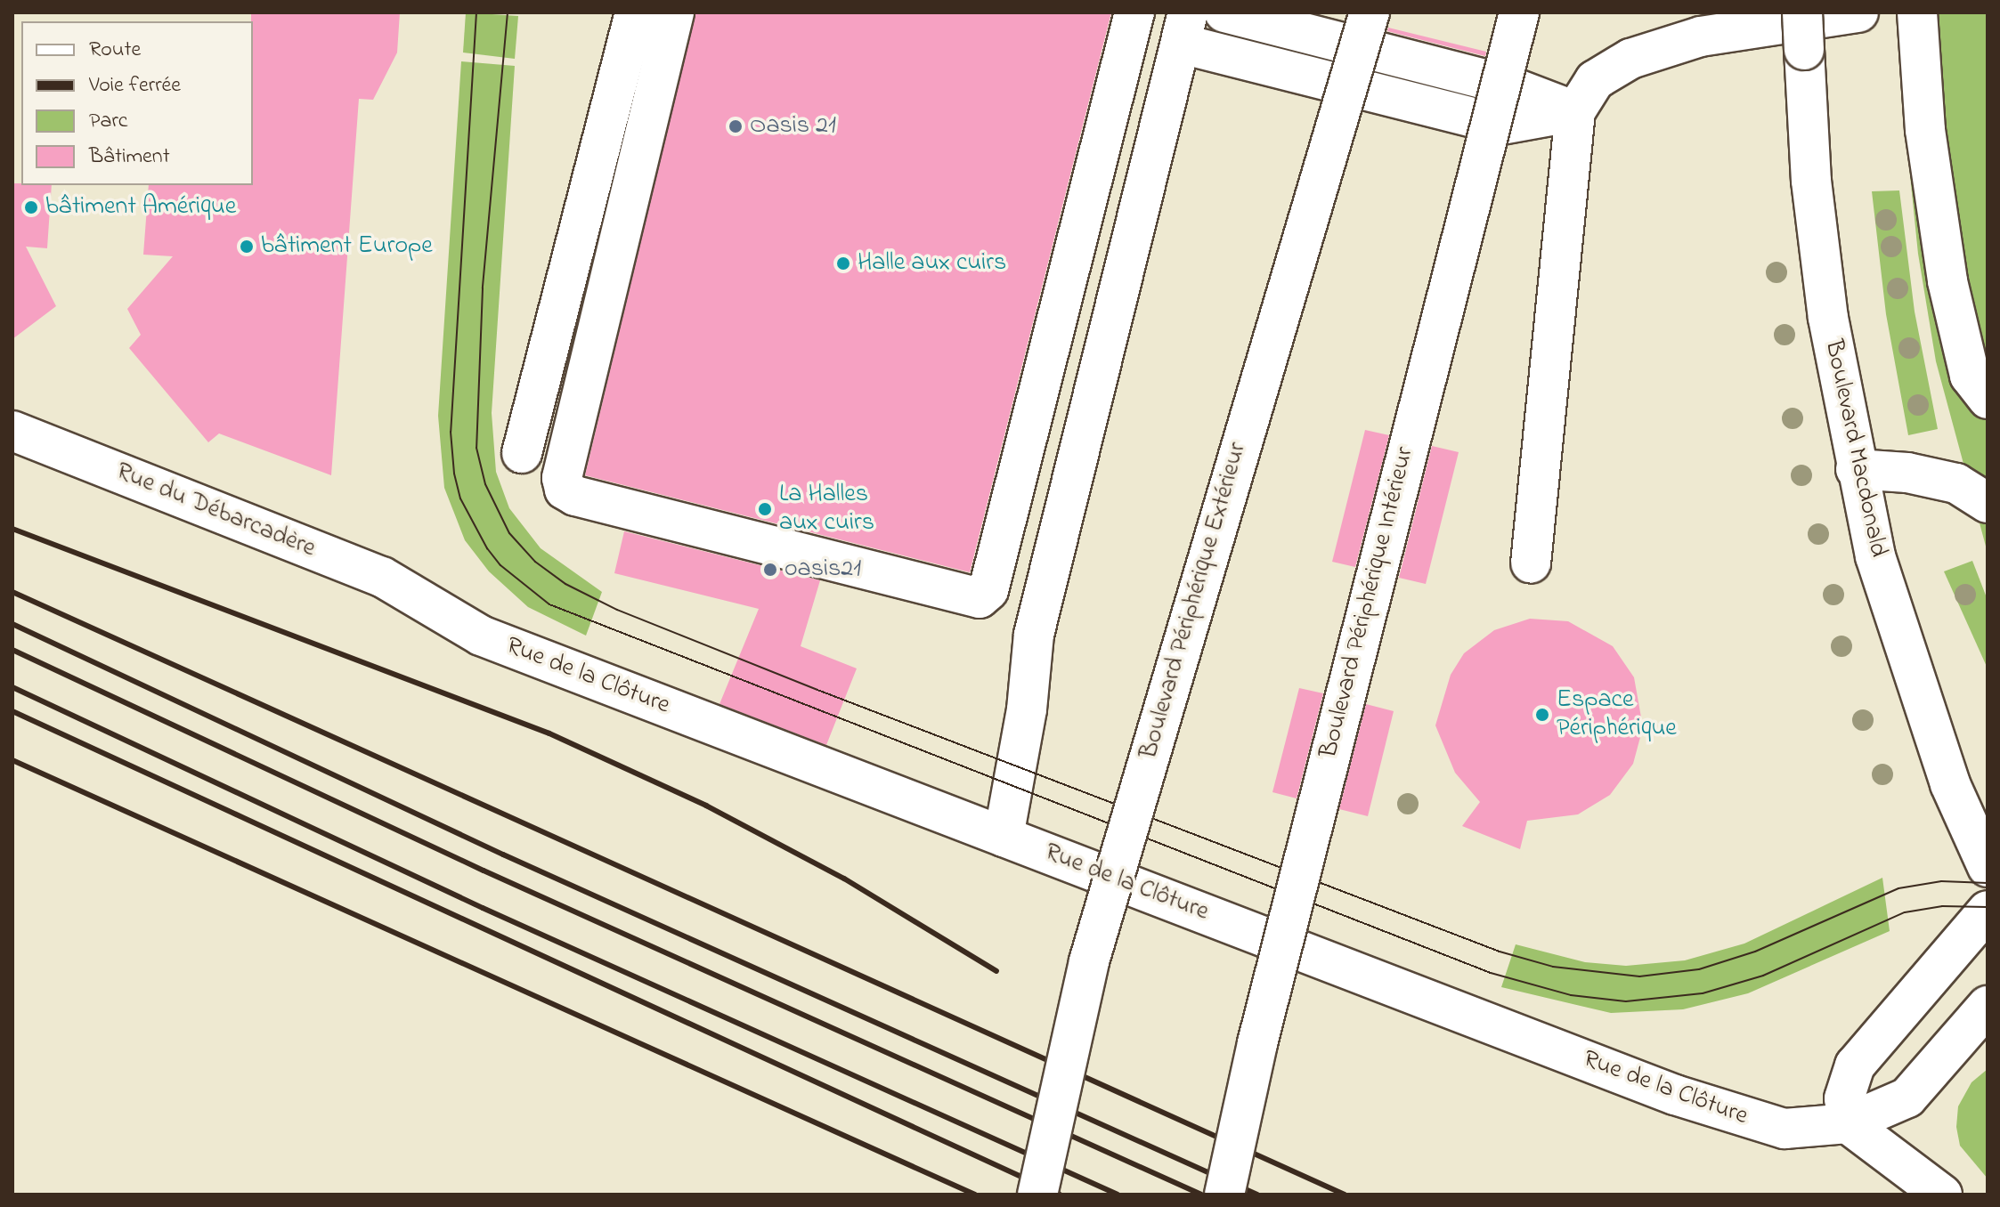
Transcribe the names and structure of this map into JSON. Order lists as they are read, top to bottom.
{
  "streets": {
    "main road": [
      "Boulevard Macdonald",
      "Rue du Débarcadère",
      "Boulevard Périphérique Extérieur",
      "Boulevard Périphérique Intérieur",
      "Rue de la Clôture"
    ]
  },
  "crossings": [
    ["Rue du Débarcadère", "Rue de la Clôture"]
  ],
  "places": [
    "Oasis 21",
    "bâtiment Amérique",
    "bâtiment Europe",
    "Halle aux cuirs",
    "La Halles aux cuirs",
    "oasis21",
    "Espace Périphérique"
  ],
  "legend": [
    "Route",
    "Voie ferrée",
    "Parc",
    "Bâtiment"
  ]
}
